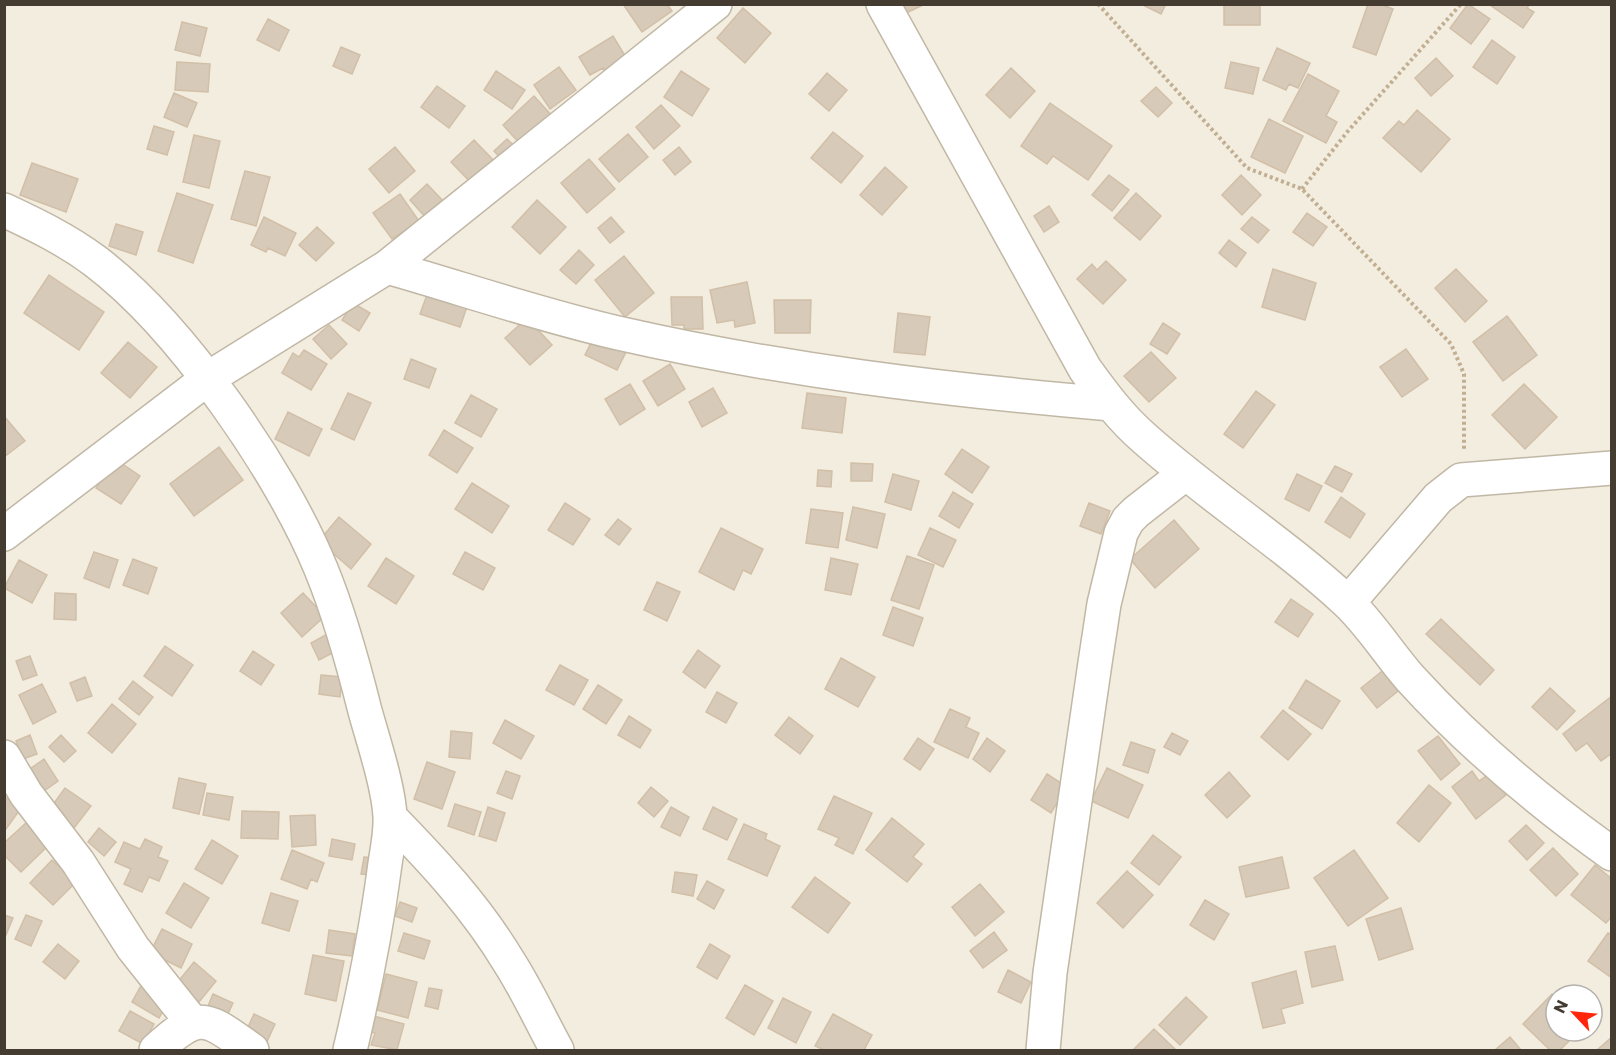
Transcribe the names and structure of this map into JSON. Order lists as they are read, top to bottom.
{
  "north": "top left"
}
